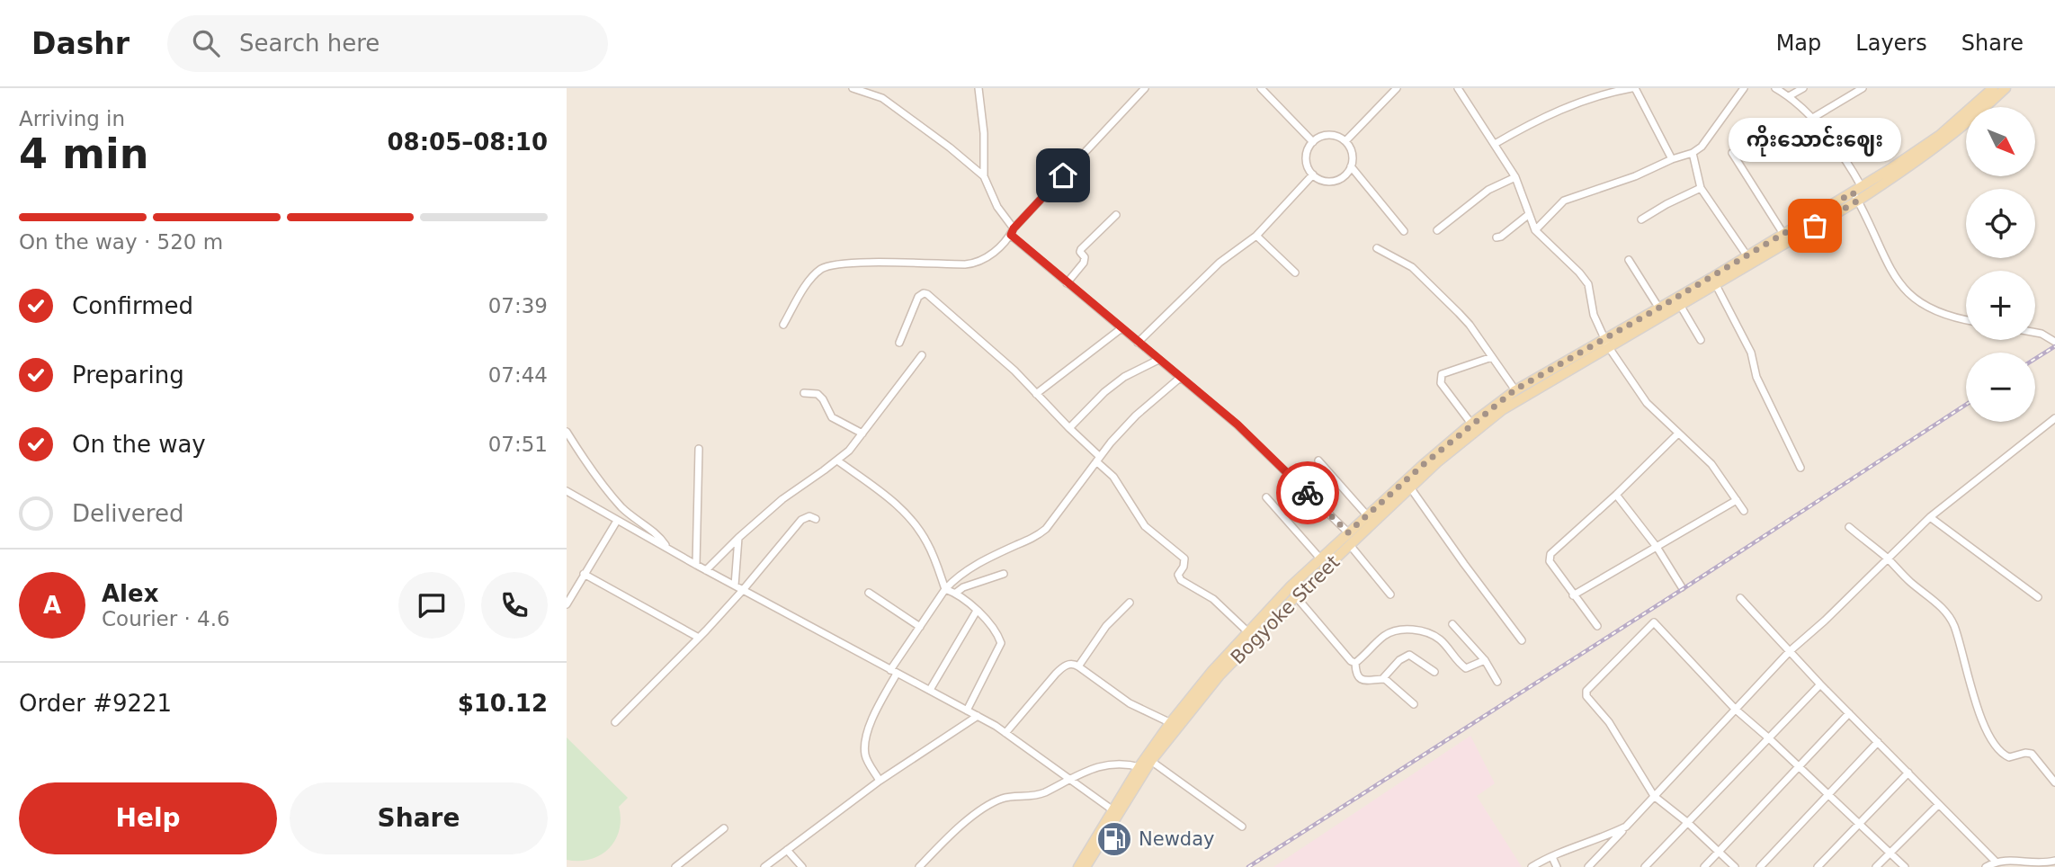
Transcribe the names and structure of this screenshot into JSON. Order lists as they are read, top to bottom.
{
  "streets": {
    "main road": ["Bogyoke Street"]
  },
  "places": {
    "other": ["ကိုးသောင်းဈေး"],
    "fuel station": ["Newday"]
  },
  "north": "bottom right",
  "page": {
    "header": "Dashr",
    "search": "Search here",
    "nav": ["Map", "Layers", "Share"],
    "heading": ["4 min", "Arriving in", "08:05–08:10"],
    "panel": [
      "Alex",
      "Courier · 4.6",
      "Order #9221",
      "$10.12"
    ],
    "map_buttons": ["+", "−"],
    "bubble": "ကိုးသောင်းဈေး",
    "bar": "On the way · 520 m",
    "list": [
      ["Confirmed", "07:39"],
      ["Preparing", "07:44"],
      ["On the way", "07:51"],
      "Delivered"
    ],
    "round": "A",
    "buttons": ["Help", "Share"]
  }
}
